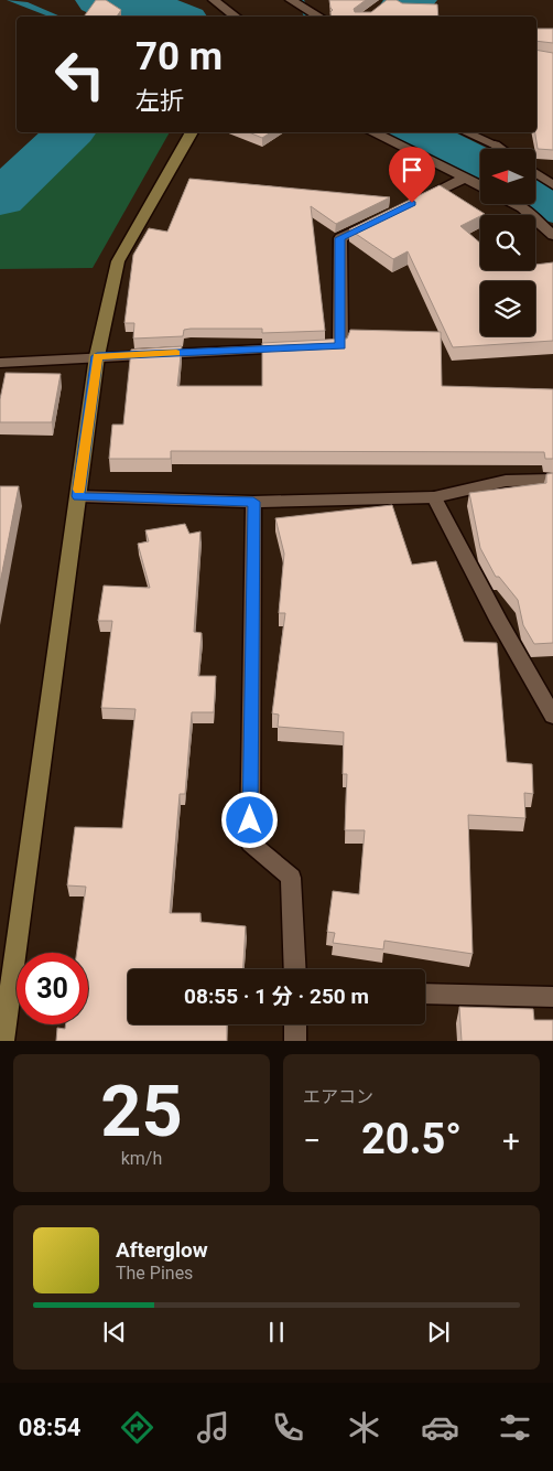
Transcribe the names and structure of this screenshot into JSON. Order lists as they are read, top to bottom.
{
  "north": "left",
  "page": {
    "turn": ["70 m", "左折"],
    "limit": "30",
    "trip": "08:55 · 1 分 · 250 m",
    "tile": [
      ["25", "km/h"],
      "エアコン"
    ],
    "heat": ["−", "20.5°", "+"],
    "song": ["Afterglow", "The Pines"],
    "tabs": "08:54"
  }
}
